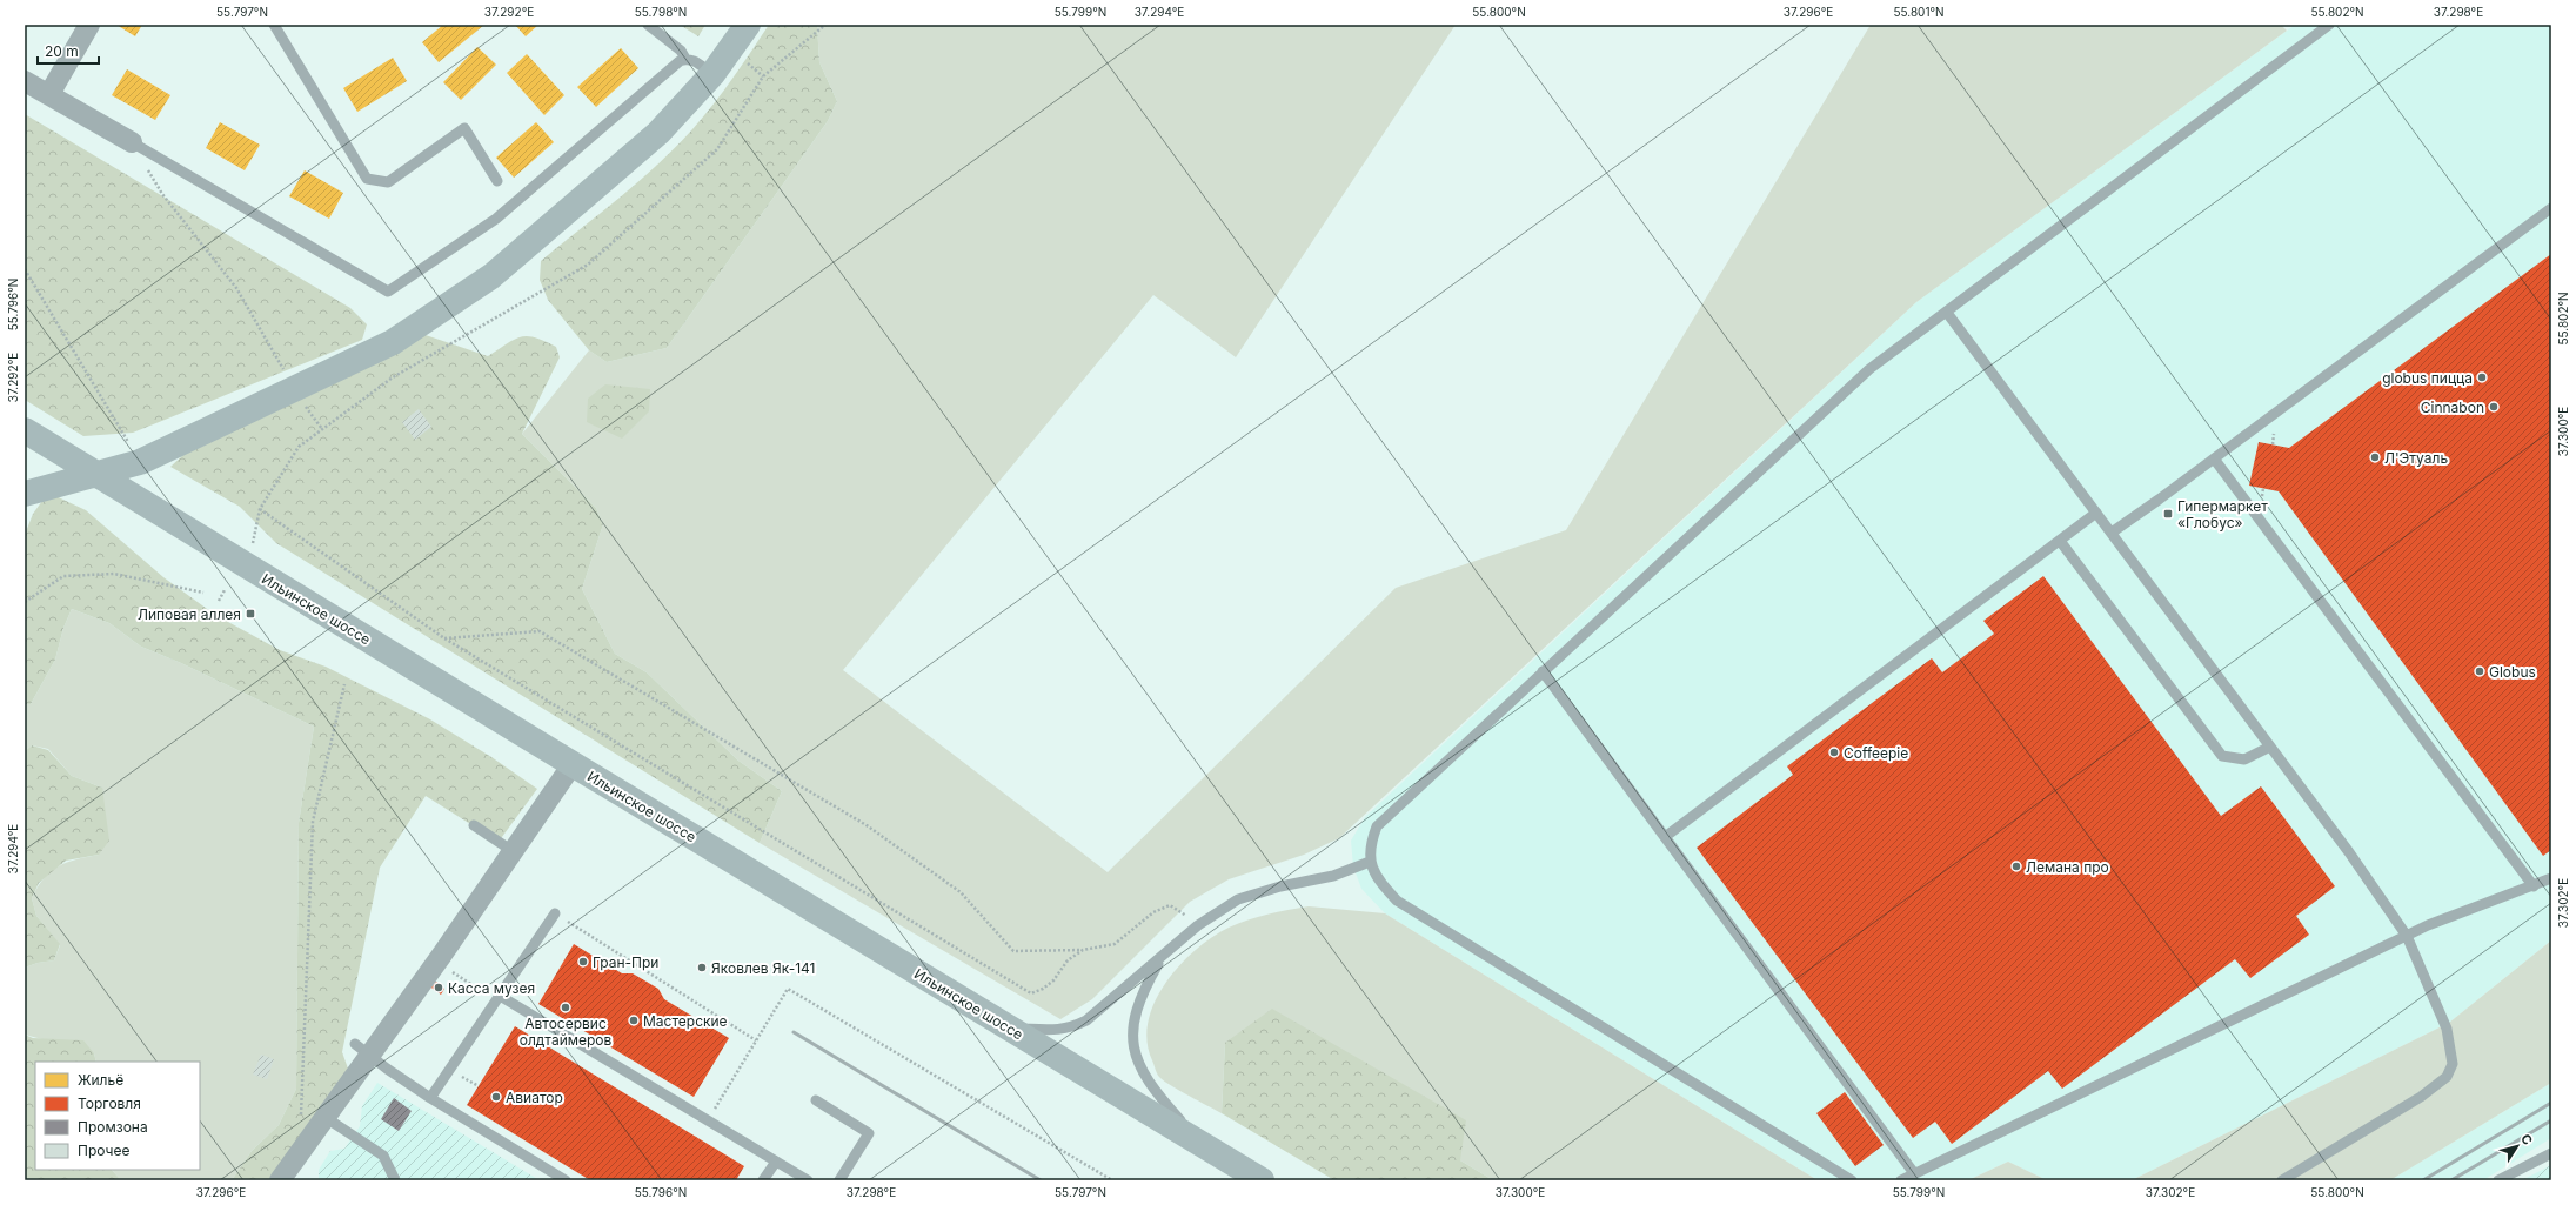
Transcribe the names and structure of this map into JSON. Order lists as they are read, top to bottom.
{
  "streets": {
    "main road": ["Ильинское шоссе"]
  },
  "places": {
    "other": [
      "globus пицца",
      "Cinnabon",
      "Л'Этуаль",
      "Globus",
      "Coffeepie",
      "Лемана про",
      "Гран-При",
      "Яковлев Як-141",
      "Касса музея",
      "Автосервис олдтаймеров",
      "Мастерские",
      "Авиатор"
    ],
    "transit": ["Гипермаркет «Глобус»", "Липовая аллея"]
  },
  "legend": [
    "Жильё",
    "Торговля",
    "Промзона",
    "Прочее"
  ],
  "scale_bar": "20 m",
  "north": "top right",
  "coordinates": [
    "55.797°N",
    "37.292°E",
    "55.798°N",
    "55.799°N",
    "37.294°E",
    "55.800°N",
    "37.296°E",
    "55.801°N",
    "55.802°N",
    "37.298°E",
    "55.796°N",
    "37.300°E",
    "37.302°E"
  ]
}
